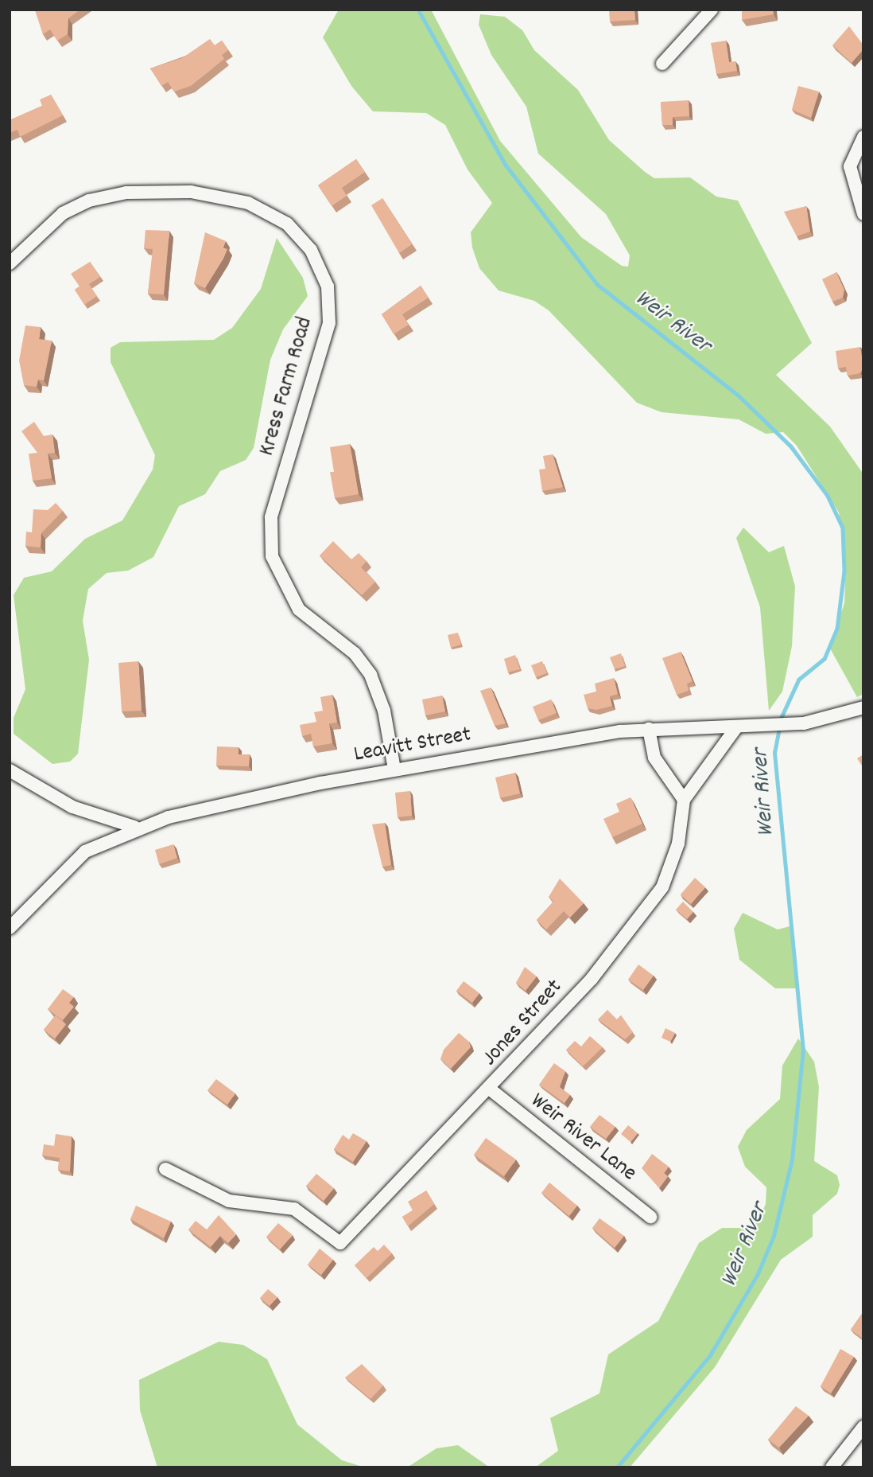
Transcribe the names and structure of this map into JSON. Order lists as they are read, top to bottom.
{
  "streets": {
    "street": [
      "Kress Farm Road",
      "Leavitt Street",
      "Jones Street",
      "Weir River Lane"
    ]
  },
  "crossings": [
    ["Kress Farm Road", "Leavitt Street"],
    ["Leavitt Street", "Jones Street"],
    ["Jones Street", "Weir River Lane"]
  ],
  "water": ["Weir River"]
}
